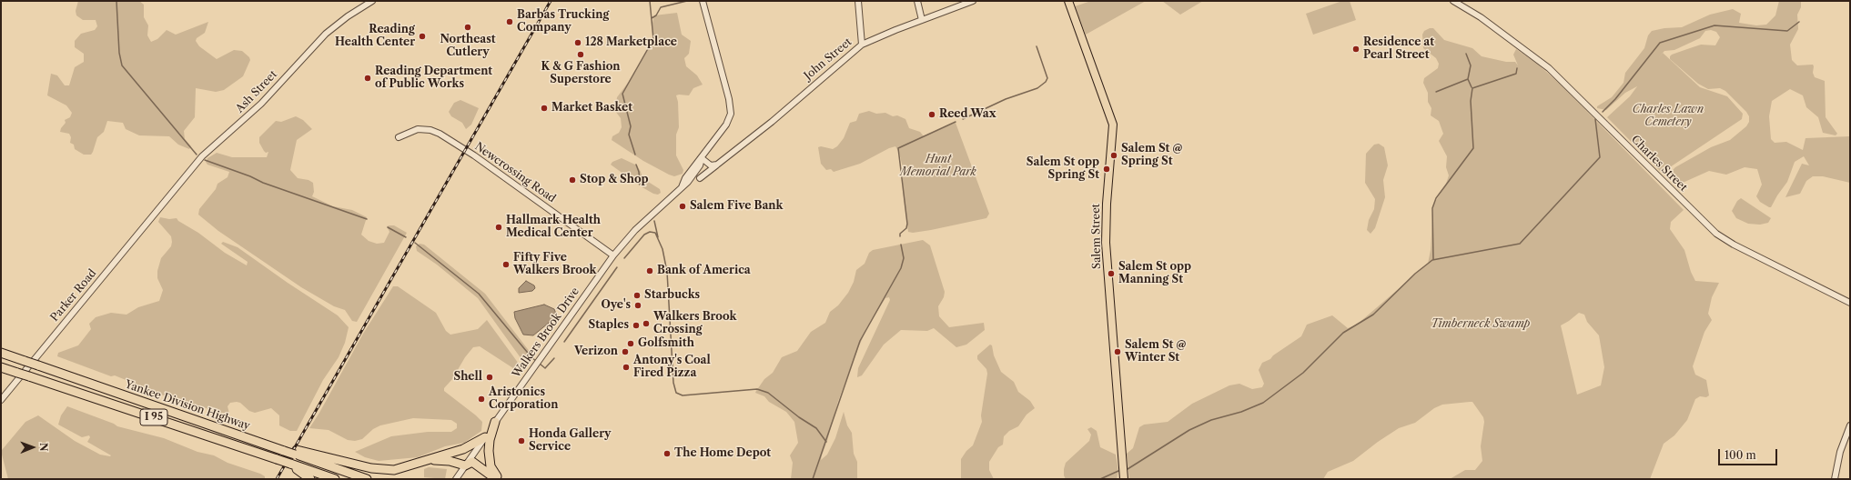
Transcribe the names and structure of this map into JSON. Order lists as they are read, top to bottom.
{
  "streets": {
    "highway": ["Yankee Division Highway", "I 95"],
    "main road": ["Salem Street"],
    "street": [
      "John Street",
      "Ash Street",
      "Charles Street",
      "Newcrossing Road",
      "Parker Road",
      "Walkers Brook Drive"
    ]
  },
  "crossings": [
    ["Ash Street", "Parker Road"],
    ["Newcrossing Road", "Walkers Brook Drive"]
  ],
  "parks": ["Charles Lawn Cemetery", "Hunt Memorial Park", "Timberneck Swamp"],
  "places": [
    "Barbas Trucking Company",
    "Northeast Cutlery",
    "Reading Health Center",
    "128 Marketplace",
    "Residence at Pearl Street",
    "K & G Fashion Superstore",
    "Reading Department of Public Works",
    "Market Basket",
    "Reed Wax",
    "Salem St @ Spring St",
    "Salem St opp Spring St",
    "Stop & Shop",
    "Salem Five Bank",
    "Hallmark Health Medical Center",
    "Fifty Five Walkers Brook",
    "Bank of America",
    "Salem St opp Manning St",
    "Starbucks",
    "Oye's",
    "Walkers Brook Crossing",
    "Staples",
    "Golfsmith",
    "Verizon",
    "Salem St @ Winter St",
    "Antony's Coal Fired Pizza",
    "Shell",
    "Aristonics Corporation",
    "Honda Gallery Service",
    "The Home Depot"
  ],
  "scale_bar": "100 m",
  "north": "right"
}
